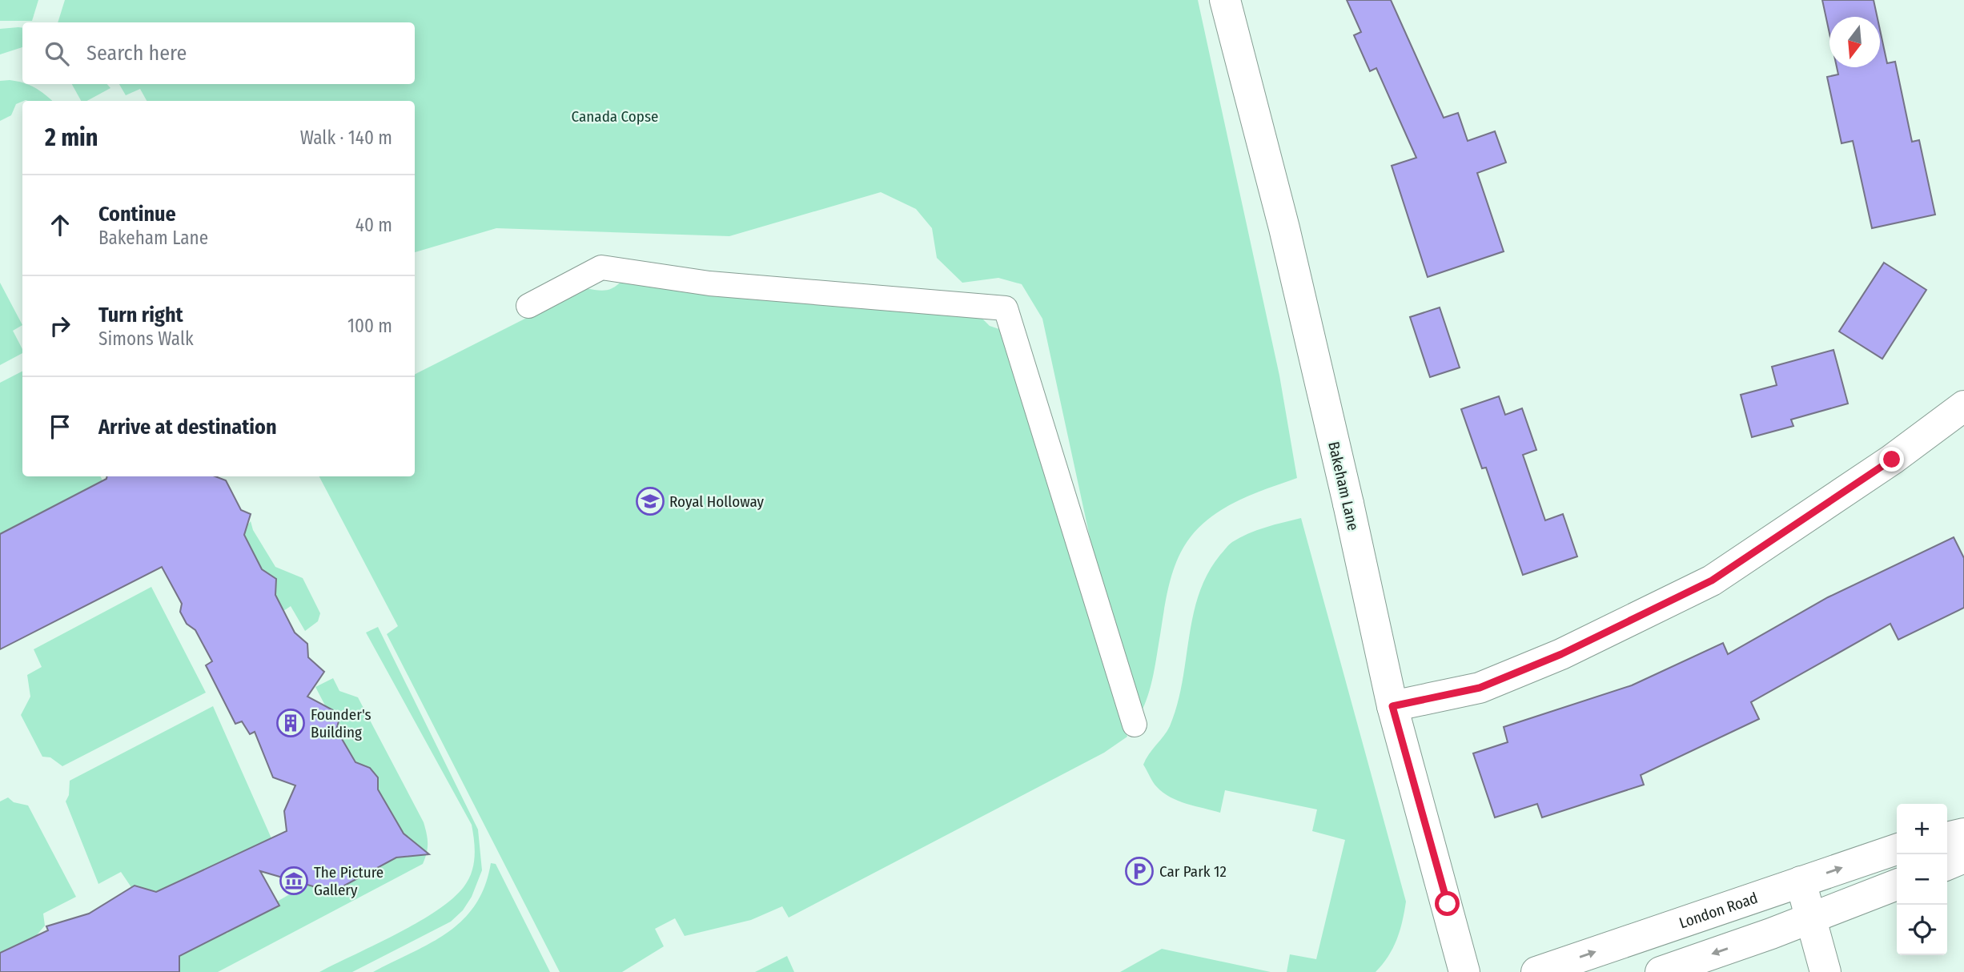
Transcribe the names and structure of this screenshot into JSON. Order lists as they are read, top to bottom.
{
  "streets": {
    "street": ["Bakeham Lane", "London Road"]
  },
  "parks": ["Canada Copse"],
  "places": {
    "school or university": ["Royal Holloway"],
    "building": ["Founder's Building"],
    "parking": ["Car Park 12"],
    "museum": ["The Picture Gallery"]
  },
  "north": "bottom",
  "page": {
    "search": "Search here",
    "heading": ["2 min", "Walk · 140 m"],
    "list": [
      ["Continue", "Bakeham Lane", "40 m"],
      ["Turn right", "Simons Walk", "100 m"],
      "Arrive at destination"
    ],
    "map_buttons": ["+", "−"]
  }
}
